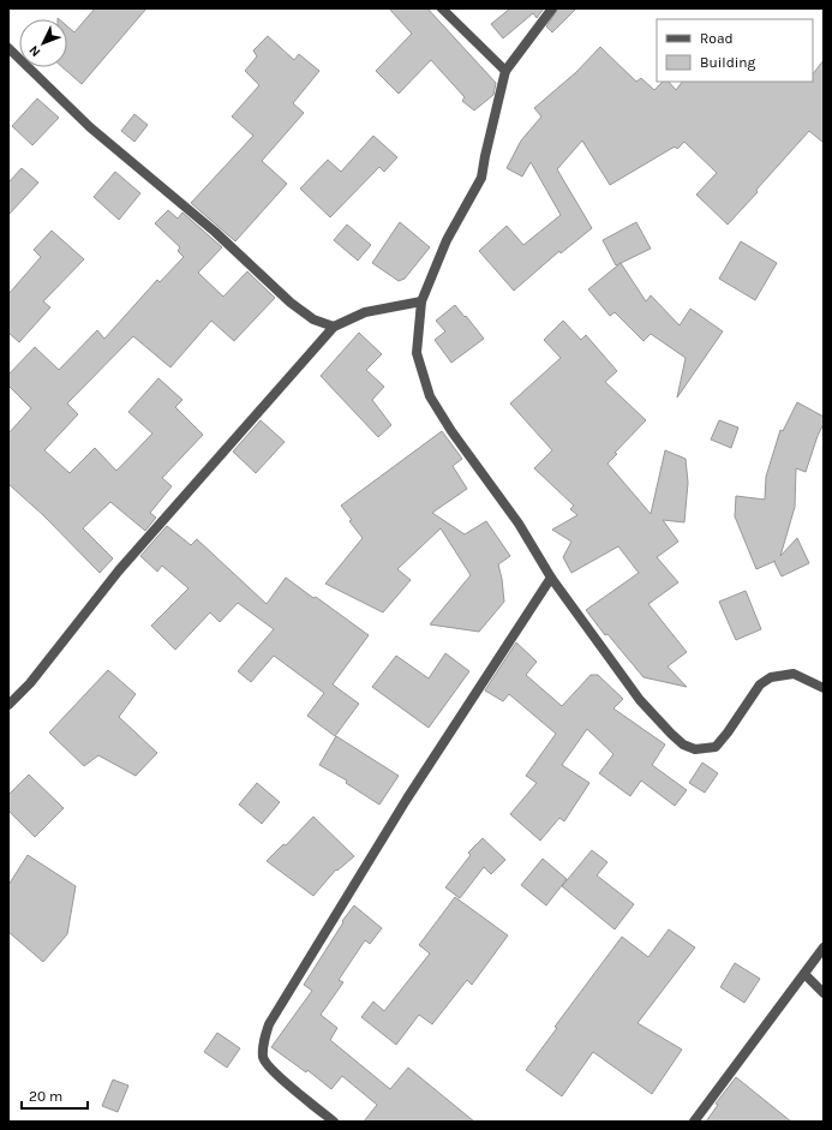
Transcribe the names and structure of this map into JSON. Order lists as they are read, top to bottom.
{
  "legend": ["Road", "Building"],
  "scale_bar": "20 m",
  "north": "bottom left"
}
